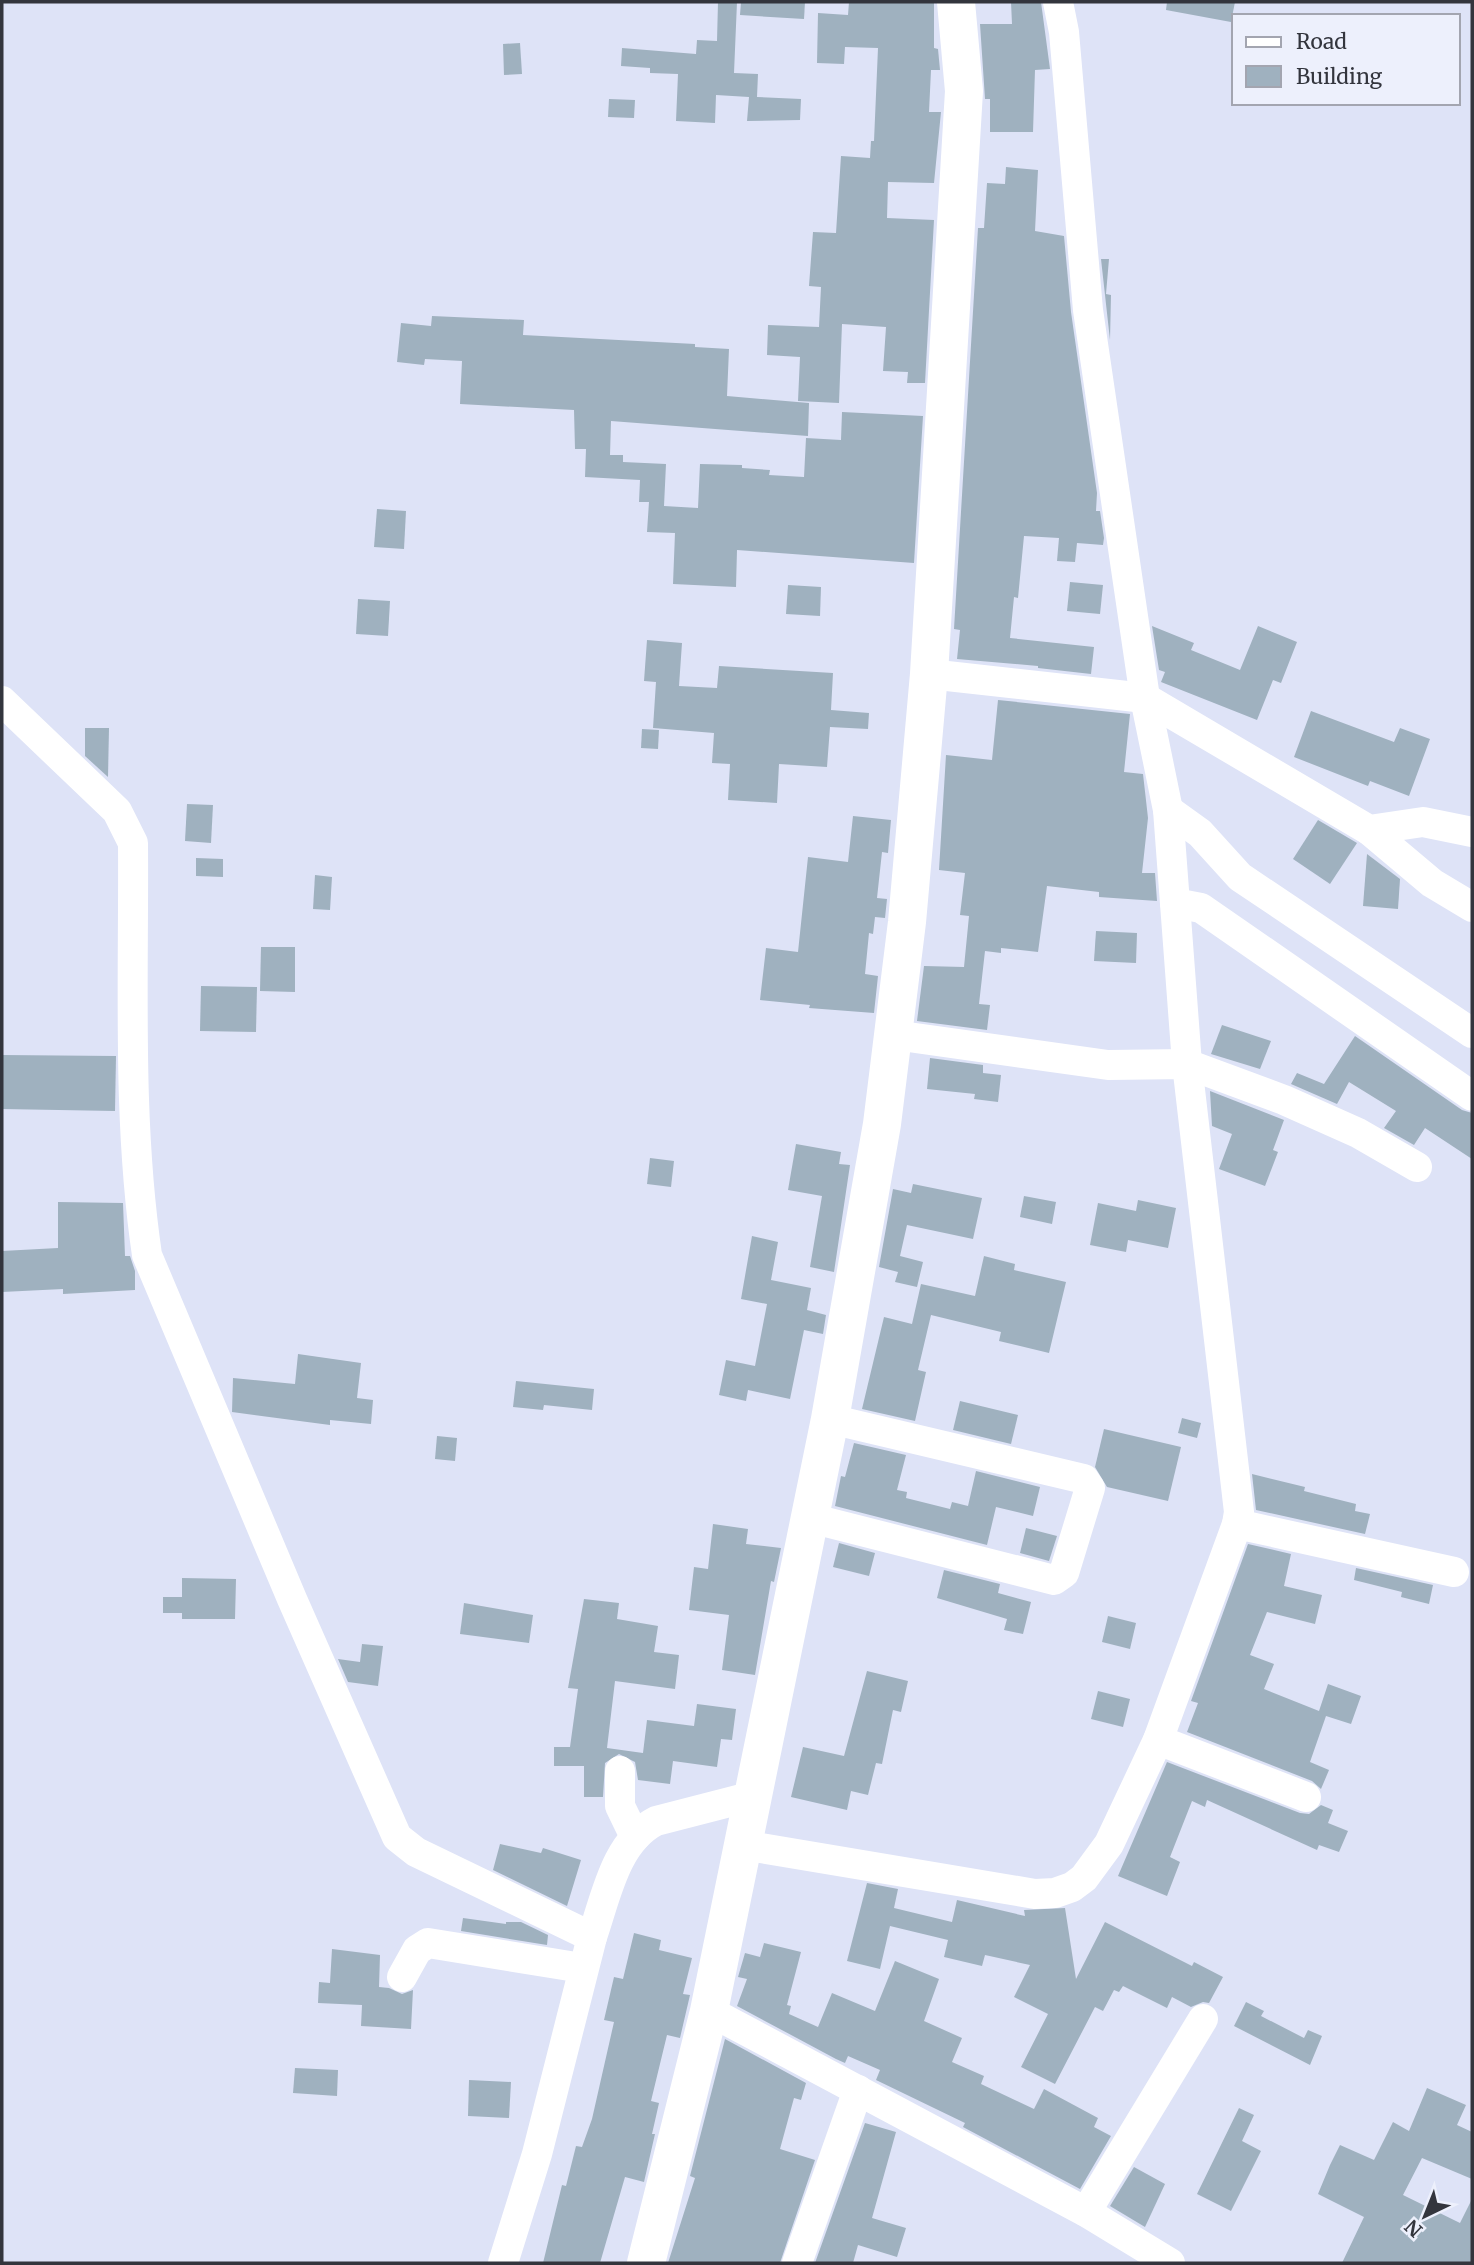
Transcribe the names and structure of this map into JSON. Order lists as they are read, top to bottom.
{
  "legend": ["Road", "Building"],
  "north": "bottom left"
}
